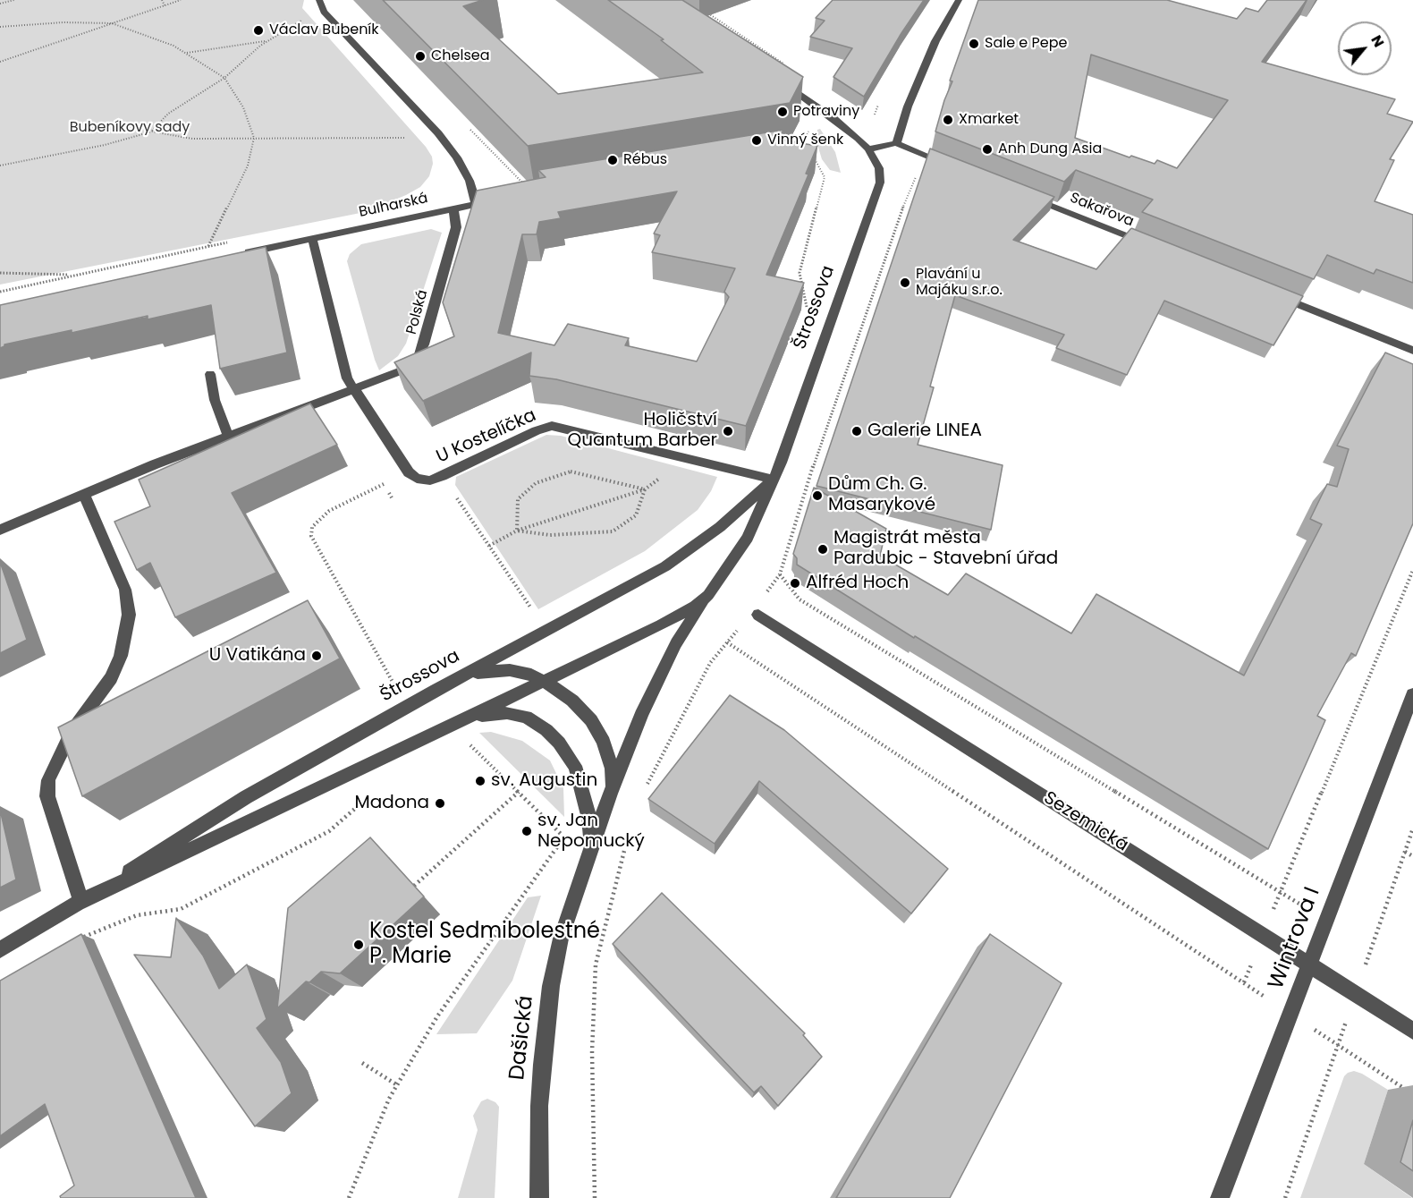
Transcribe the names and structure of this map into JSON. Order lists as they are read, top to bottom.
{
  "streets": {
    "street": [
      "Bulharská",
      "Sakařova",
      "Štrossova",
      "Polská",
      "U Kostelíčka",
      "Sezemická",
      "Wintrova I",
      "Dašická"
    ]
  },
  "crossings": [
    ["Bulharská", "Polská"],
    ["Štrossova", "U Kostelíčka"],
    ["Štrossova", "Dašická"],
    ["Polská", "U Kostelíčka"],
    ["Sezemická", "Wintrova I"]
  ],
  "parks": ["Bubeníkovy sady"],
  "places": [
    "Václav Bubeník",
    "Sale e Pepe",
    "Chelsea",
    "Potraviny",
    "Xmarket",
    "Vinný šenk",
    "Anh Dung Asia",
    "Rébus",
    "Plavání u Majáku s.r.o.",
    "Holičství Quantum Barber",
    "Galerie LINEA",
    "Dům Ch. G. Masarykové",
    "Magistrát města Pardubic - Stavební úřad",
    "Alfréd Hoch",
    "U Vatikána",
    "sv. Augustin",
    "Madona",
    "sv. Jan Nepomucký",
    "Kostel Sedmibolestné P. Marie"
  ],
  "north": "top right"
}
